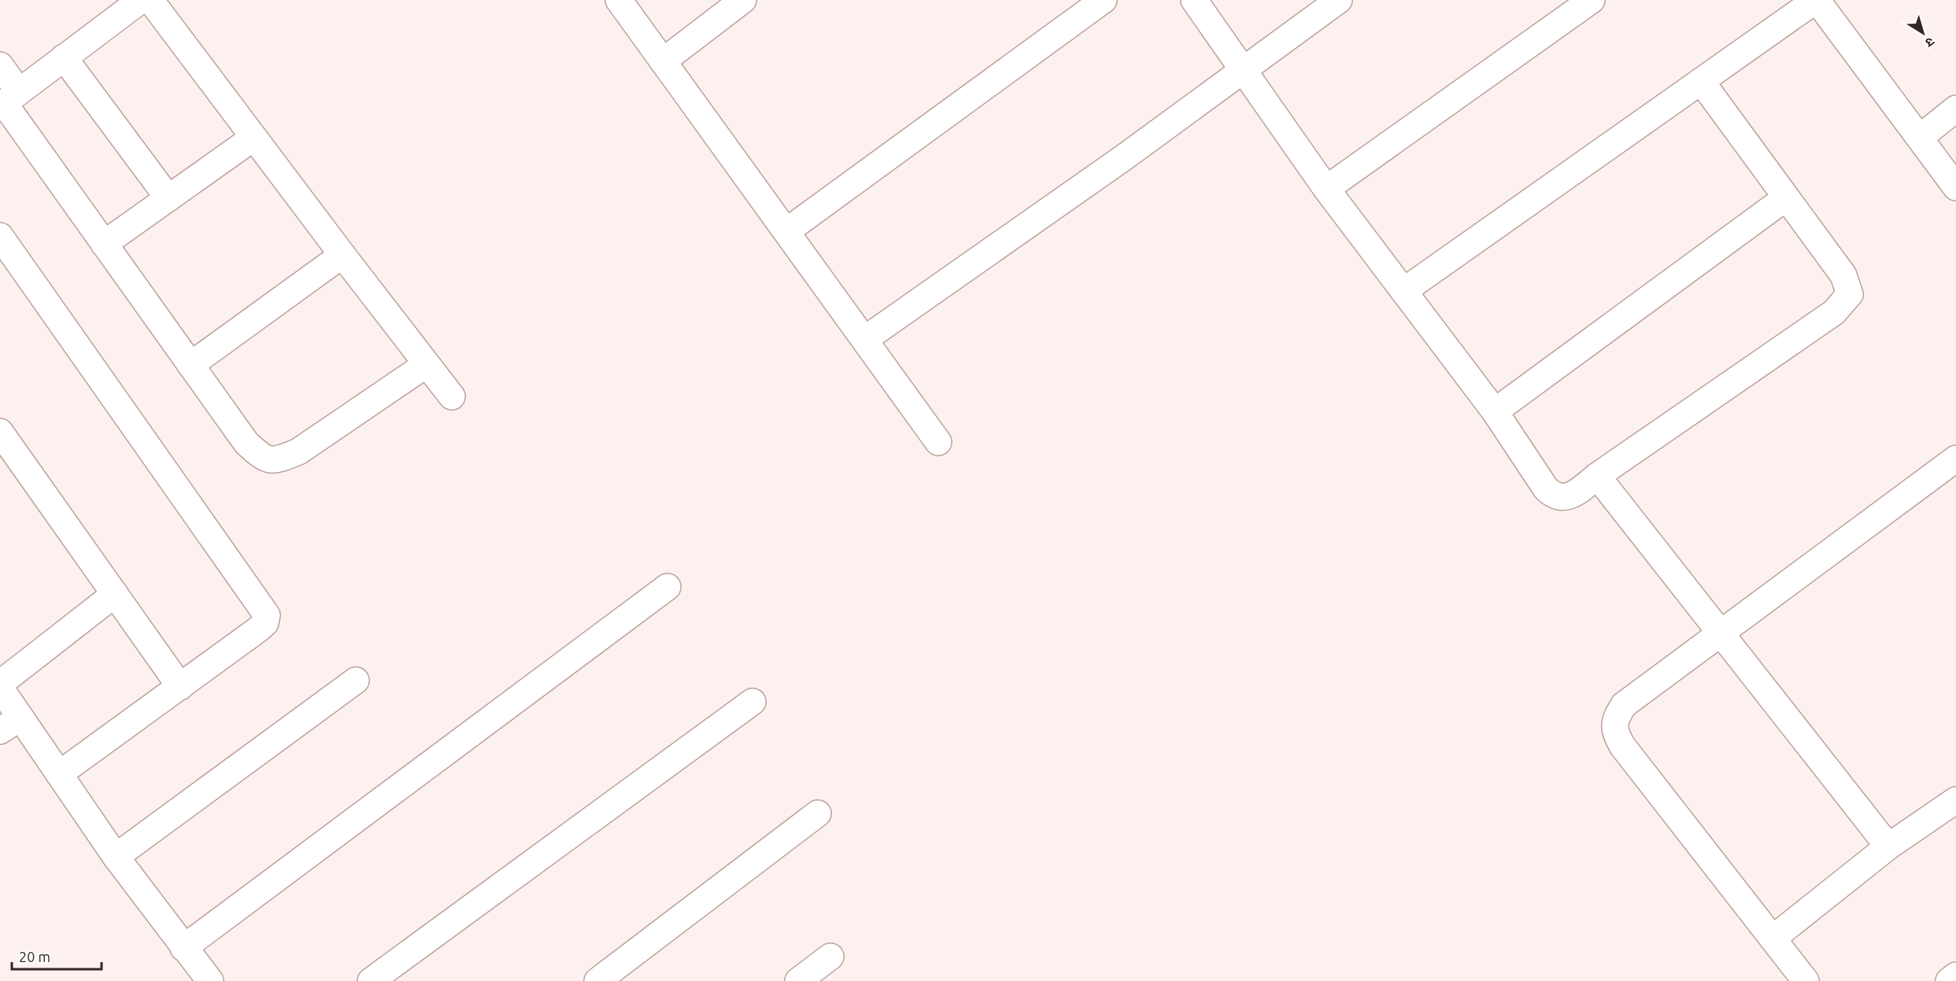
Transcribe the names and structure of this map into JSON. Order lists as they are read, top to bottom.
{
  "scale_bar": "20 m",
  "north": "bottom right"
}
